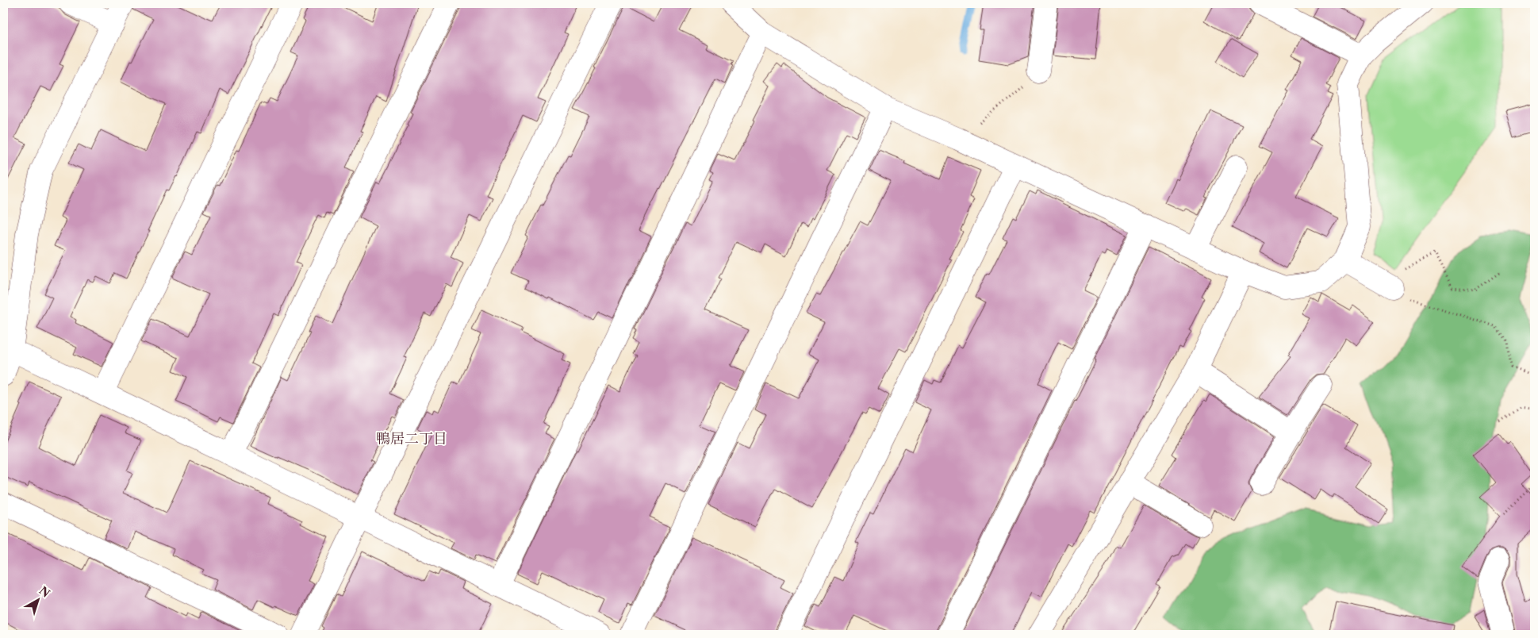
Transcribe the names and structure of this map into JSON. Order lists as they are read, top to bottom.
{
  "districts": ["鴨居二丁目"],
  "north": "top right"
}
